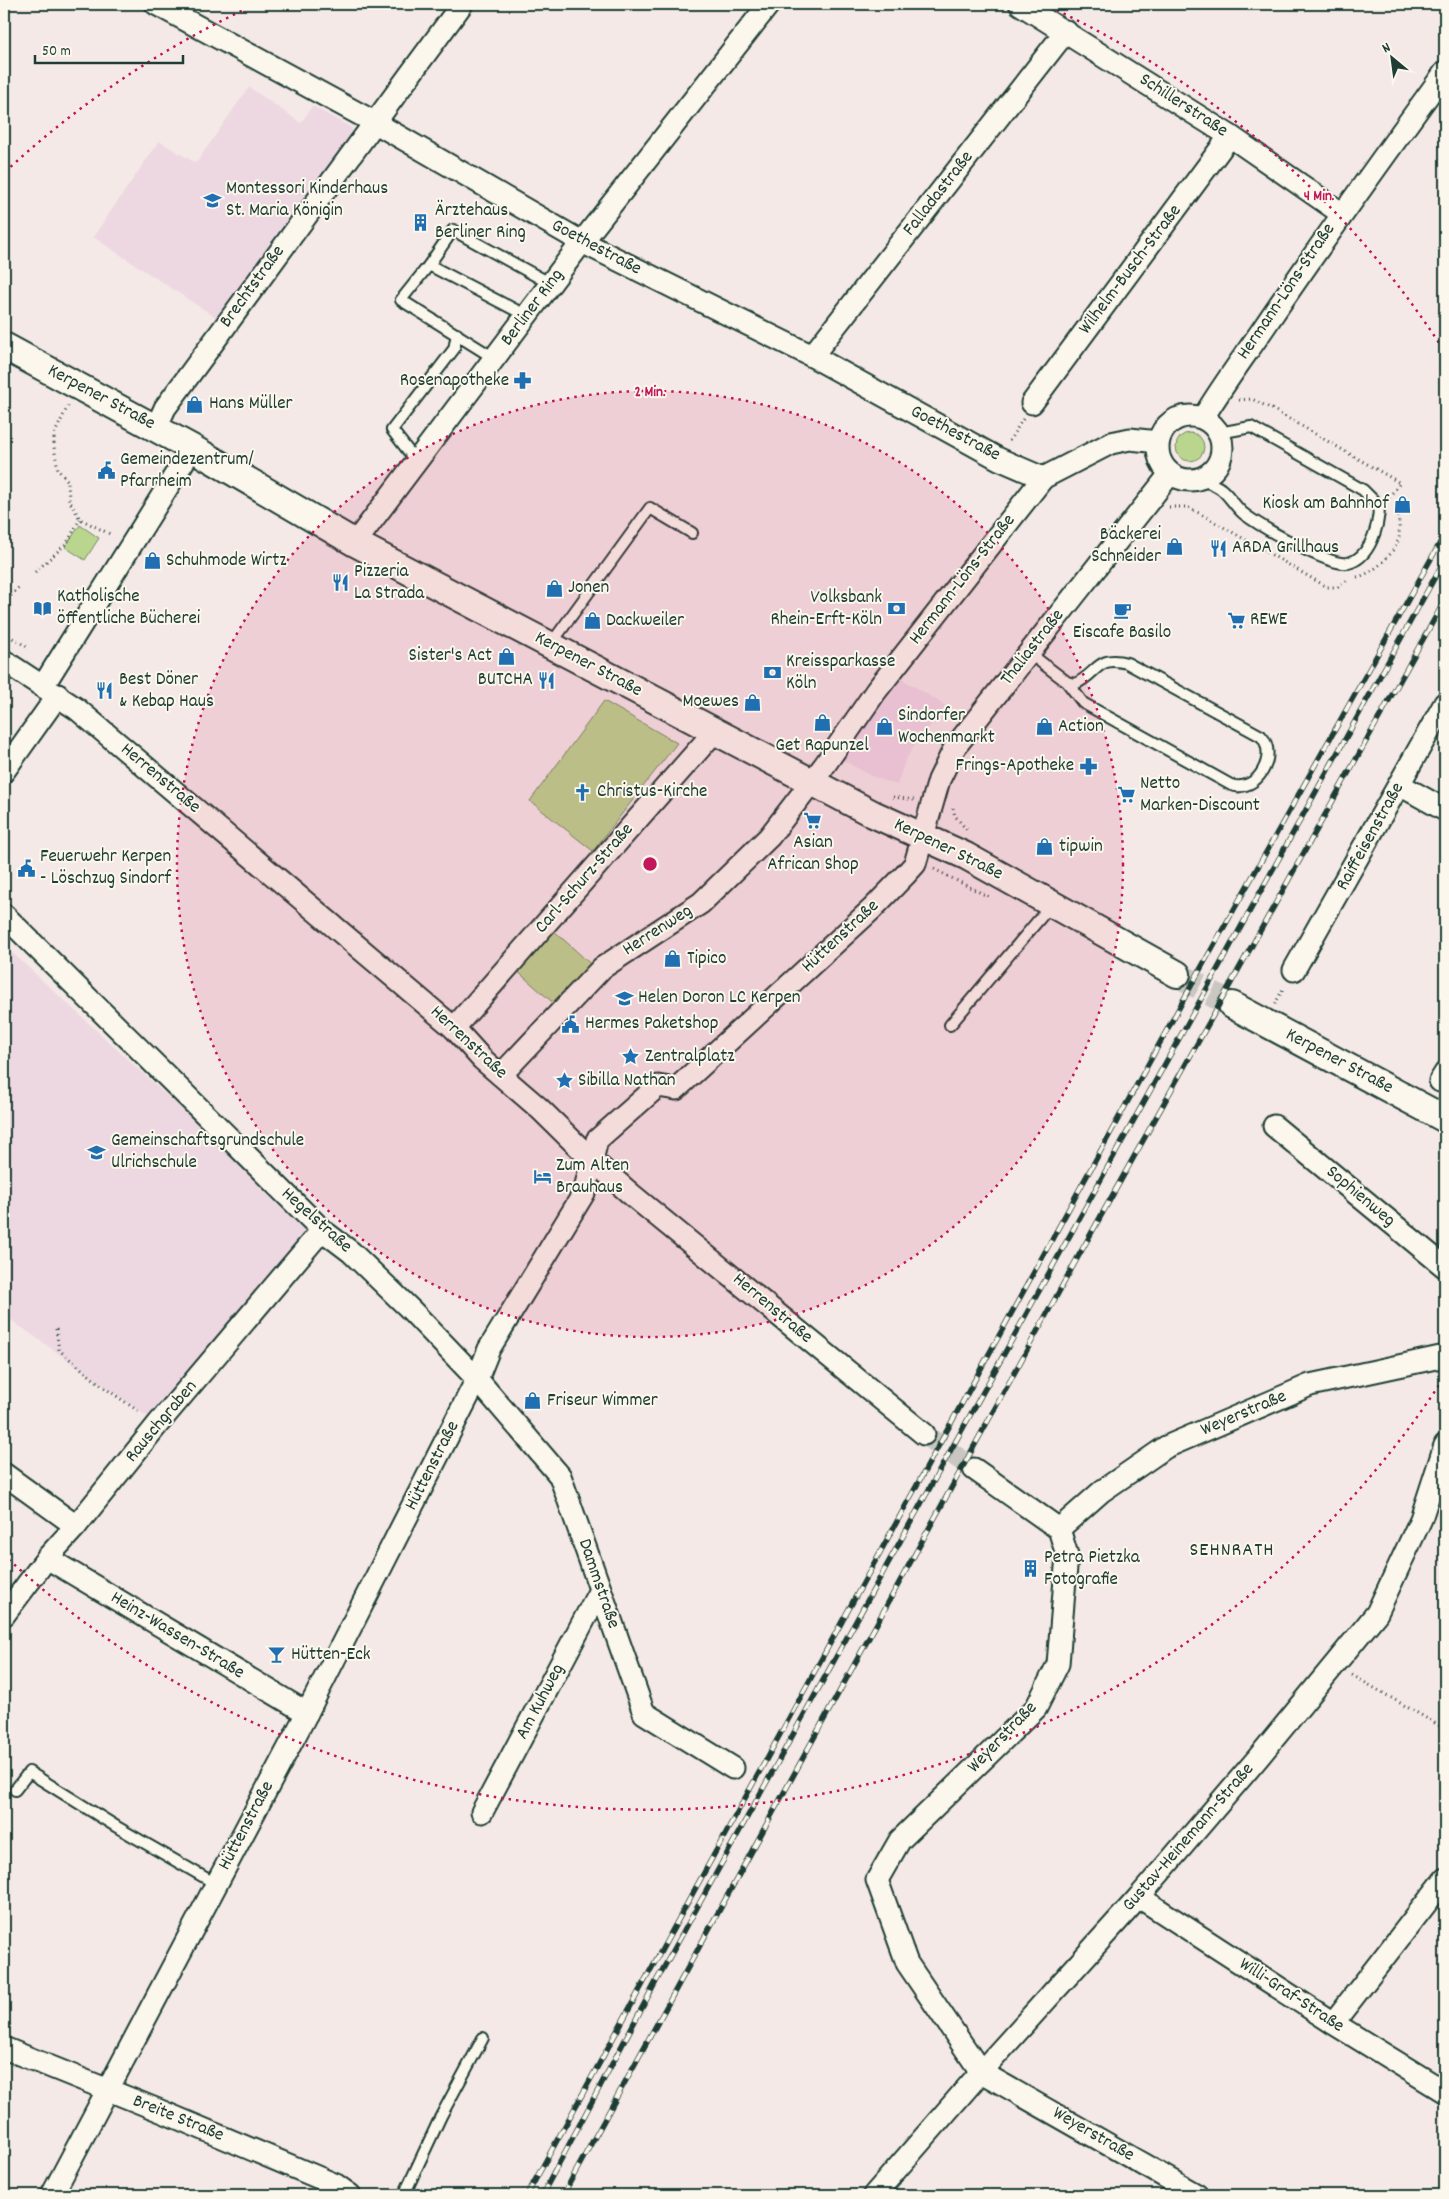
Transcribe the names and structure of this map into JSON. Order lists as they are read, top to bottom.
{
  "streets": {
    "street": [
      "Schillerstraße",
      "Falladastraße",
      "Goethestraße",
      "Wilhelm-Busch-Straße",
      "Brechtstraße",
      "Hermann-Löns-Straße",
      "Berliner Ring",
      "Kerpener Straße",
      "Thaliastraße",
      "Herrenstraße",
      "Raiffeisenstraße",
      "Carl-Schurz-Straße",
      "Herrenweg",
      "Hüttenstraße",
      "Sophienweg",
      "Hegelstraße",
      "Weyerstraße",
      "Rauschgraben",
      "Dammstraße",
      "Heinz-Wassen-Straße",
      "Am Kuhweg",
      "Gustav-Heinemann-Straße",
      "Willi-Graf-Straße",
      "Breite Straße"
    ]
  },
  "crossings": [
    ["Schillerstraße", "Falladastraße"],
    ["Schillerstraße", "Wilhelm-Busch-Straße"],
    ["Schillerstraße", "Hermann-Löns-Straße"],
    ["Falladastraße", "Goethestraße"],
    ["Goethestraße", "Brechtstraße"],
    ["Goethestraße", "Hermann-Löns-Straße"],
    ["Goethestraße", "Berliner Ring"],
    ["Brechtstraße", "Kerpener Straße"],
    ["Hermann-Löns-Straße", "Kerpener Straße"],
    ["Hermann-Löns-Straße", "Thaliastraße"],
    ["Hermann-Löns-Straße", "Herrenweg"],
    ["Berliner Ring", "Kerpener Straße"],
    ["Kerpener Straße", "Thaliastraße"],
    ["Kerpener Straße", "Carl-Schurz-Straße"],
    ["Kerpener Straße", "Herrenweg"],
    ["Kerpener Straße", "Hüttenstraße"],
    ["Thaliastraße", "Hüttenstraße"],
    ["Herrenstraße", "Carl-Schurz-Straße"],
    ["Herrenstraße", "Herrenweg"],
    ["Herrenstraße", "Hüttenstraße"],
    ["Hüttenstraße", "Hegelstraße"],
    ["Hüttenstraße", "Dammstraße"],
    ["Hüttenstraße", "Heinz-Wassen-Straße"],
    ["Hüttenstraße", "Breite Straße"],
    ["Hegelstraße", "Rauschgraben"],
    ["Hegelstraße", "Dammstraße"],
    ["Weyerstraße", "Gustav-Heinemann-Straße"],
    ["Rauschgraben", "Heinz-Wassen-Straße"],
    ["Dammstraße", "Am Kuhweg"],
    ["Gustav-Heinemann-Straße", "Willi-Graf-Straße"]
  ],
  "districts": ["SEHNRATH"],
  "places": {
    "school or university": ["Montessori Kinderhaus St. Maria Königin", "Helen Doron LC Kerpen", "Gemeinschaftsgrundschule Ulrichschule"],
    "building": ["Ärztehaus Berliner Ring", "Petra Pietzka Fotografie"],
    "pharmacy": ["Rosenapotheke", "Frings-Apotheke"],
    "shop": [
      "Hans Müller",
      "Kiosk am Bahnhof",
      "Bäckerei Schneider",
      "Schuhmode Wirtz",
      "Jonen",
      "Dackweiler",
      "Sister's Act",
      "Moewes",
      "Get Rapunzel",
      "Sindorfer Wochenmarkt",
      "Action",
      "tipwin",
      "Tipico",
      "Friseur Wimmer"
    ],
    "public building": ["Gemeindezentrum/ Pfarrheim", "Feuerwehr Kerpen - Löschzug Sindorf", "Hermes Paketshop"],
    "restaurant": [
      "ARDA Grillhaus",
      "Pizzeria La Strada",
      "BUTCHA",
      "Best Döner & Kebap Haus"
    ],
    "library": ["Katholische öffentliche Bücherei"],
    "bank": ["Volksbank Rhein-Erft-Köln", "Kreissparkasse Köln"],
    "cafe": ["Eiscafe Basilo"],
    "supermarket": ["REWE", "Netto Marken-Discount", "Asian African Shop"],
    "church": ["Christus-Kirche"],
    "place": ["Zentralplatz", "Sibilla Nathan"],
    "hotel": ["Zum Alten Brauhaus"],
    "bar": ["Hütten-Eck"]
  },
  "scale_bar": "50 m",
  "north": "top left",
  "rings": ["4 Min.", "2 Min."]
}
